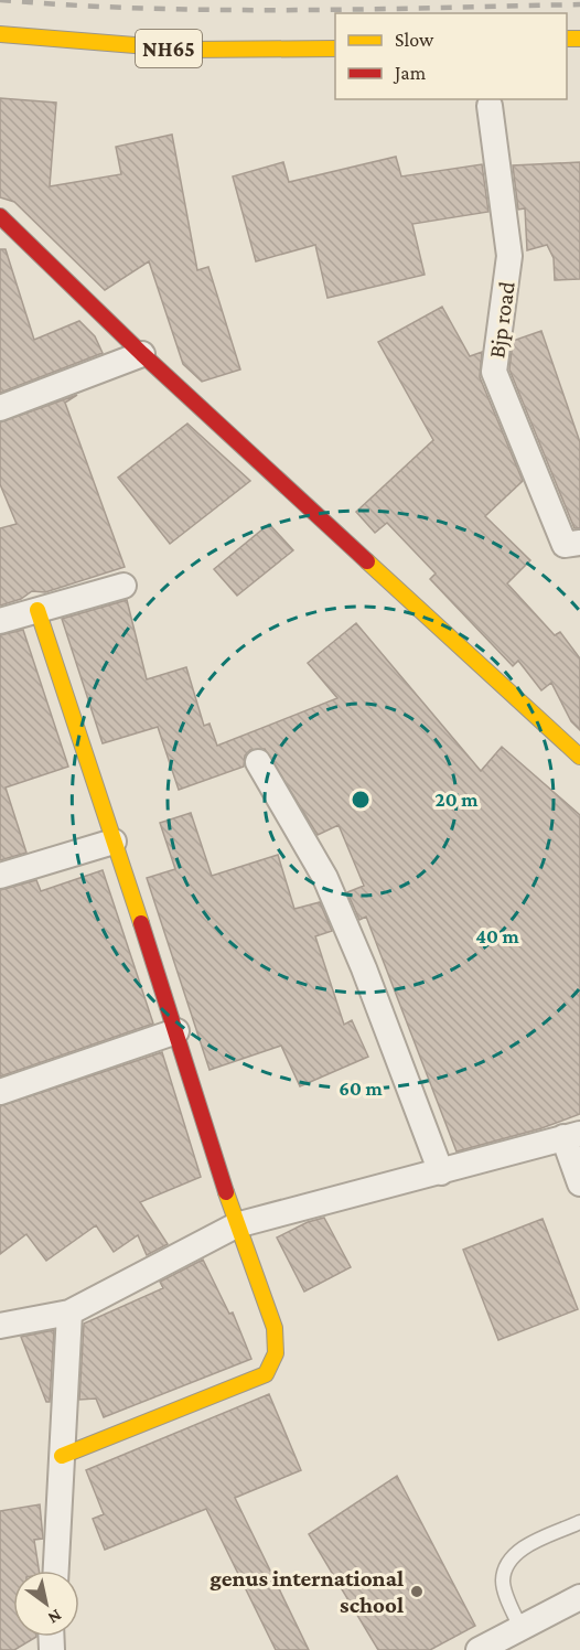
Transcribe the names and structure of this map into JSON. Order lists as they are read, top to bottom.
{
  "streets": {
    "main road": ["NH65"],
    "street": ["Bjp road"]
  },
  "places": ["genus international school"],
  "legend": ["Slow", "Jam"],
  "north": "bottom right",
  "rings": ["20 m", "40 m", "60 m"]
}
